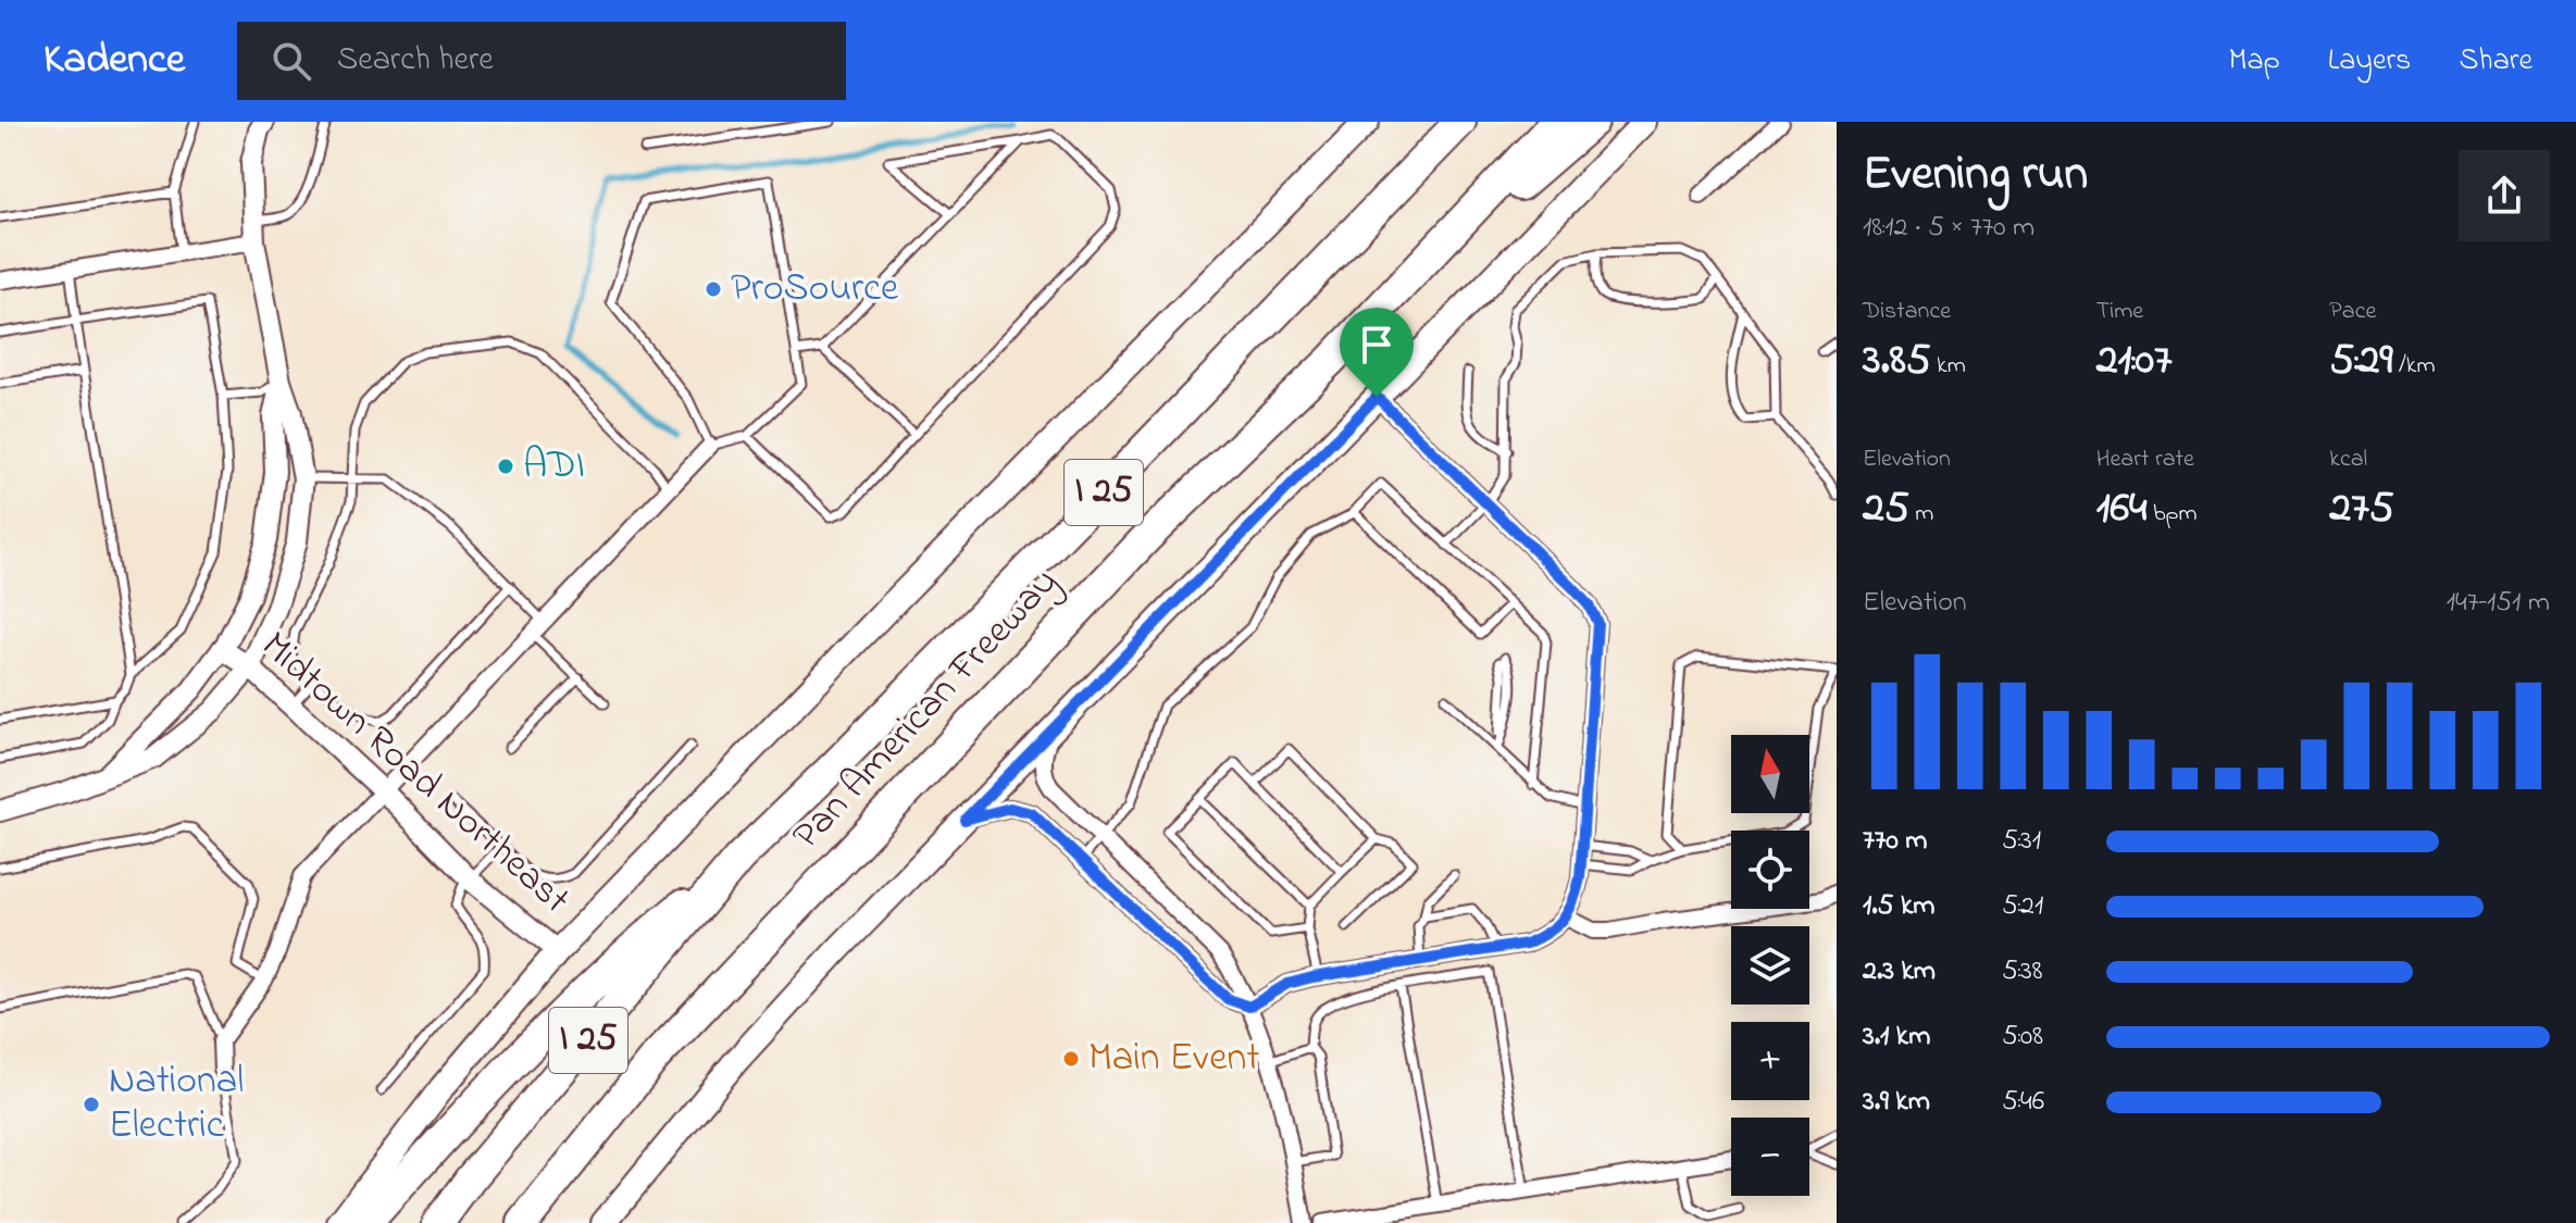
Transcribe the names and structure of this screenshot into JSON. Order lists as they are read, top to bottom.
{
  "streets": {
    "highway": ["I 25", "Pan American Freeway"],
    "street": ["Midtown Road Northeast"]
  },
  "places": [
    "ProSource",
    "ADI",
    "Main Event",
    "National Electric"
  ],
  "north": "top",
  "page": {
    "header": "Kadence",
    "search": "Search here",
    "nav": ["Map", "Layers", "Share"],
    "heading": ["Evening run", "18:12 · 5 × 770 m"],
    "stats": [
      ["Distance", "3.85 km"],
      ["Time", "21:07"],
      ["Pace", "5:29 /km"],
      ["Elevation", "25 m"],
      ["Heart rate", "164 bpm"],
      ["kcal", "275"]
    ],
    "chart": ["Elevation", "147–151 m"],
    "map_buttons": ["+", "−"],
    "list": [
      {
        "name": "770 m",
        "note": "5:31"
      },
      {
        "name": "1.5 km",
        "note": "5:21"
      },
      {
        "name": "2.3 km",
        "note": "5:38"
      },
      {
        "name": "3.1 km",
        "note": "5:08"
      },
      {
        "name": "3.9 km",
        "note": "5:46"
      }
    ]
  }
}
